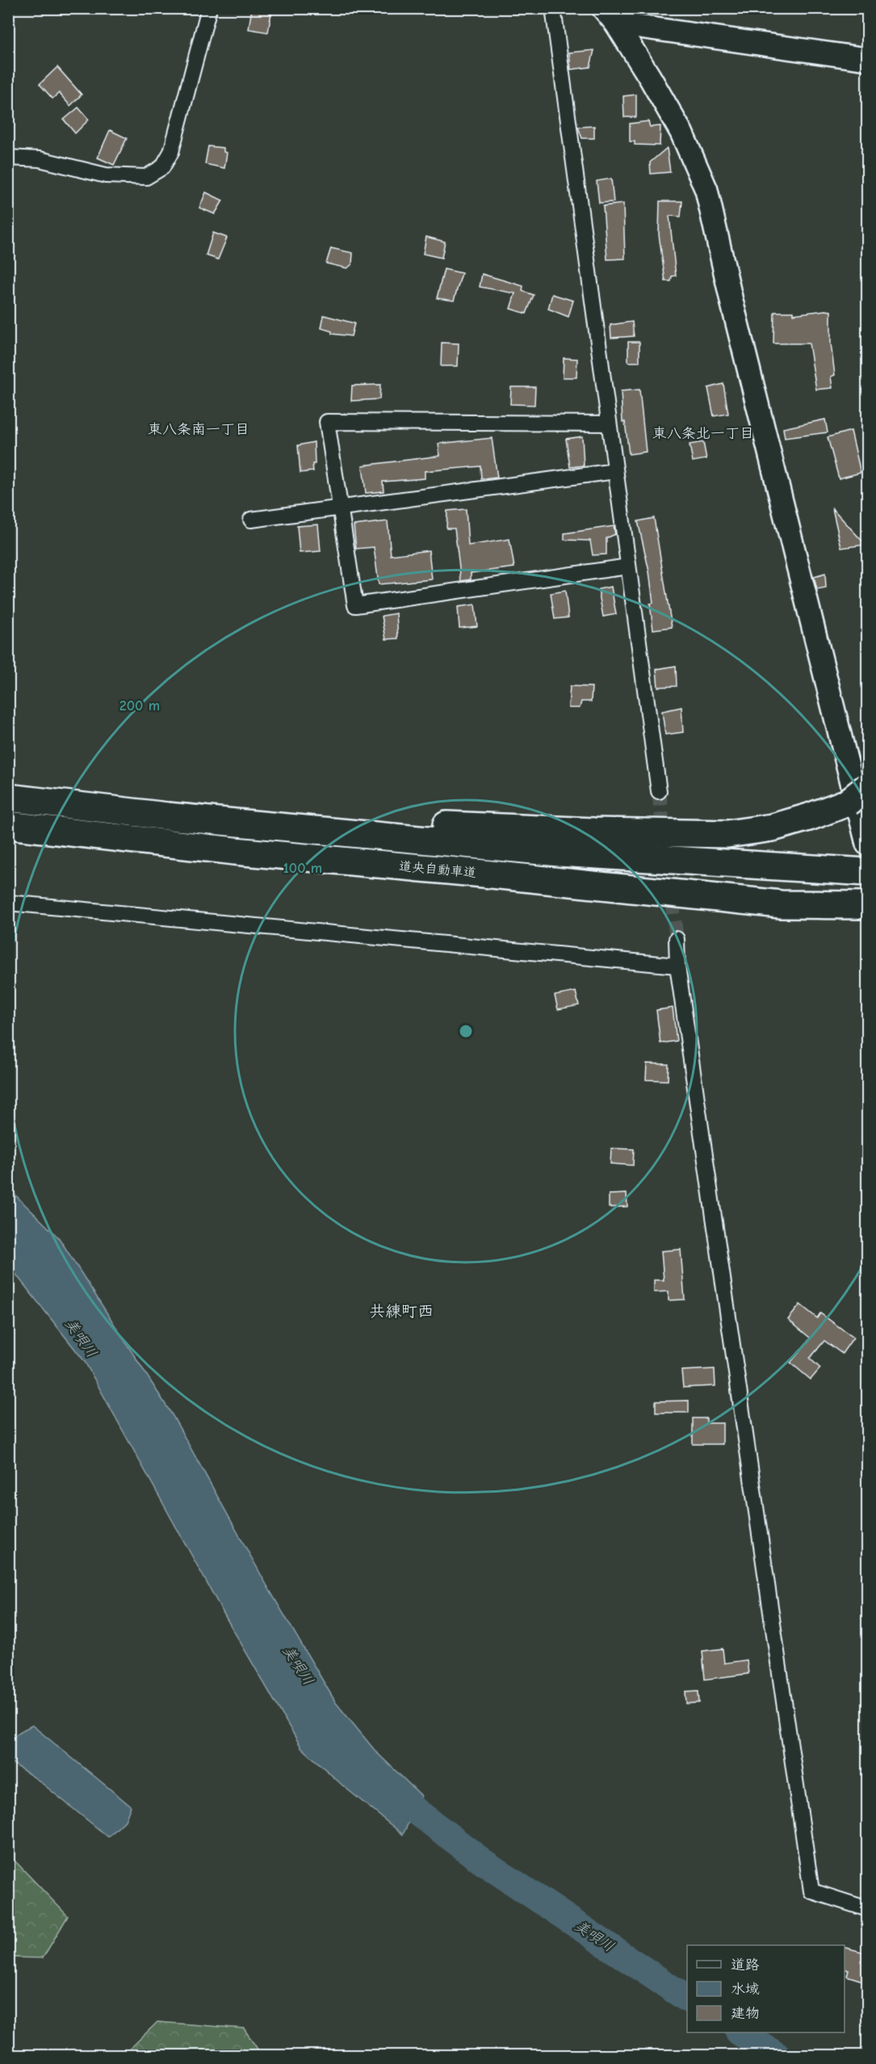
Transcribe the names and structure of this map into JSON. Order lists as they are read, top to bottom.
{
  "streets": {
    "highway": ["道央自動車道"]
  },
  "districts": ["東八条南一丁目", "東八条北一丁目", "共練町西"],
  "water": ["美唄川"],
  "legend": ["道路", "水域", "建物"],
  "rings": ["200 m", "100 m"]
}
